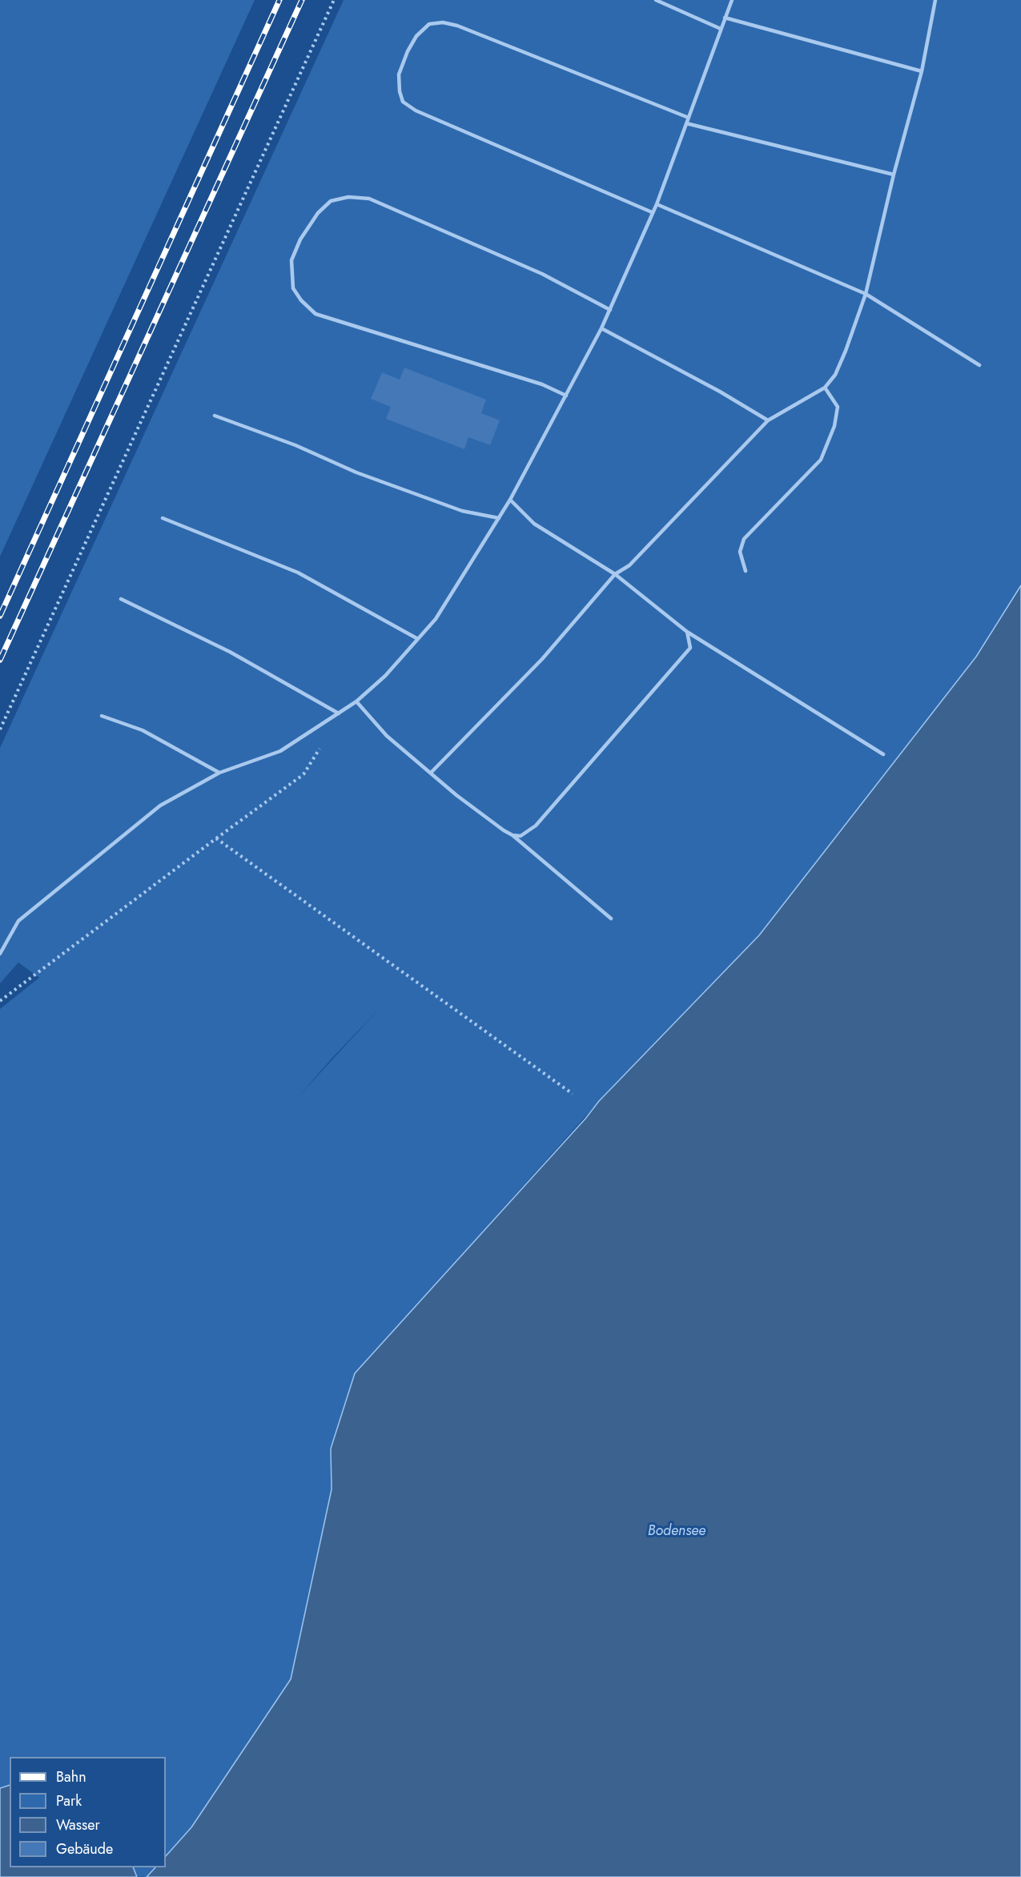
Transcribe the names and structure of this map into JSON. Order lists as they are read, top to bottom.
{
  "water": ["Bodensee"],
  "legend": [
    "Bahn",
    "Park",
    "Wasser",
    "Gebäude"
  ]
}
